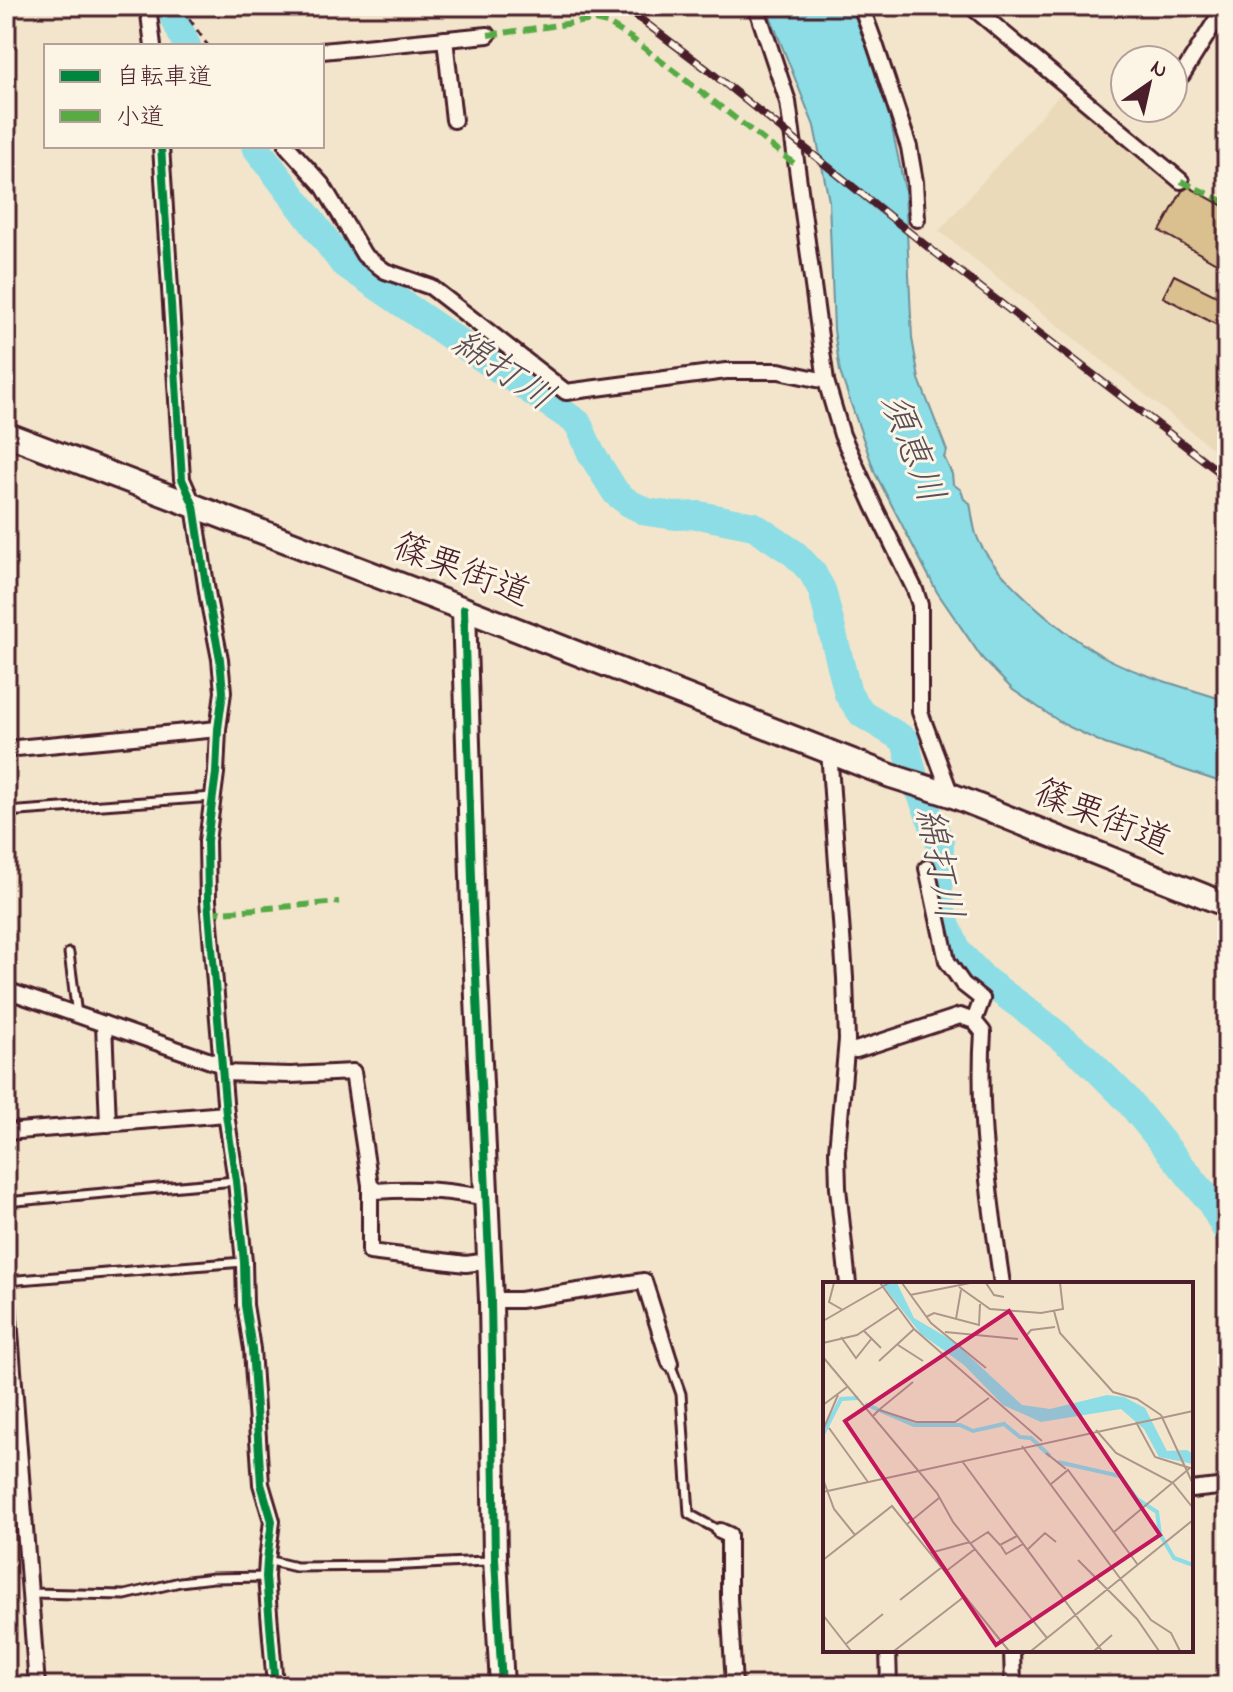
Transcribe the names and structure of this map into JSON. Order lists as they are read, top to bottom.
{
  "streets": {
    "main road": ["篠栗街道"]
  },
  "water": ["綿打川", "須恵川"],
  "legend": ["自転車道", "小道"],
  "north": "top right"
}
